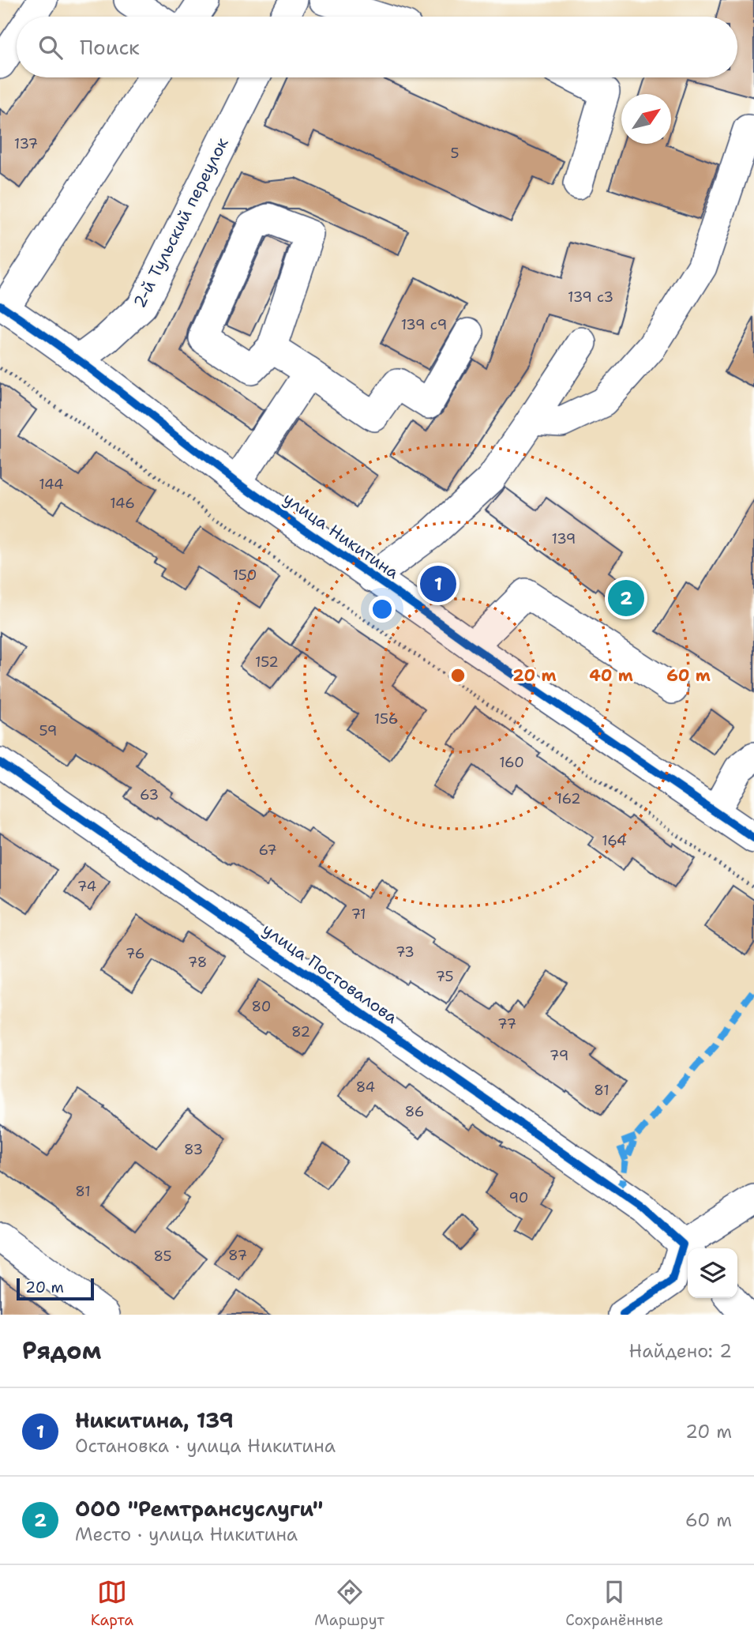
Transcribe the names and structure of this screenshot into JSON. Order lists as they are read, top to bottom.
{
  "streets": {
    "street": ["2-й Тульский переулок", "улица Никитина", "улица Постовалова"]
  },
  "crossings": [
    ["2-й Тульский переулок", "улица Никитина"]
  ],
  "house_numbers": [
    "137",
    "5",
    "139 с3",
    "139 с9",
    "144",
    "146",
    "139",
    "150",
    "152",
    "156",
    "59",
    "160",
    "63",
    "162",
    "164",
    "67",
    "74",
    "71",
    "73",
    "76",
    "78",
    "75",
    "80",
    "77",
    "82",
    "79",
    "84",
    "81",
    "86",
    "83",
    "81",
    "90",
    "87",
    "85"
  ],
  "scale_bar": "20 m",
  "north": "top right",
  "page": {
    "search": "Поиск",
    "pins": ["1", "2"],
    "scale": "20 m",
    "heading": ["Рядом", "Найдено: 2"],
    "list": [
      {
        "mark": "1",
        "name": "Никитина, 139",
        "note": "Остановка · улица Никитина",
        "value": "20 m"
      },
      {
        "mark": "2",
        "name": "ООО \"Ремтрансуслуги\"",
        "note": "Место · улица Никитина",
        "value": "60 m"
      }
    ],
    "nav": ["Карта", "Маршрут", "Сохранённые"]
  },
  "rings": ["20 m", "40 m", "60 m"]
}
